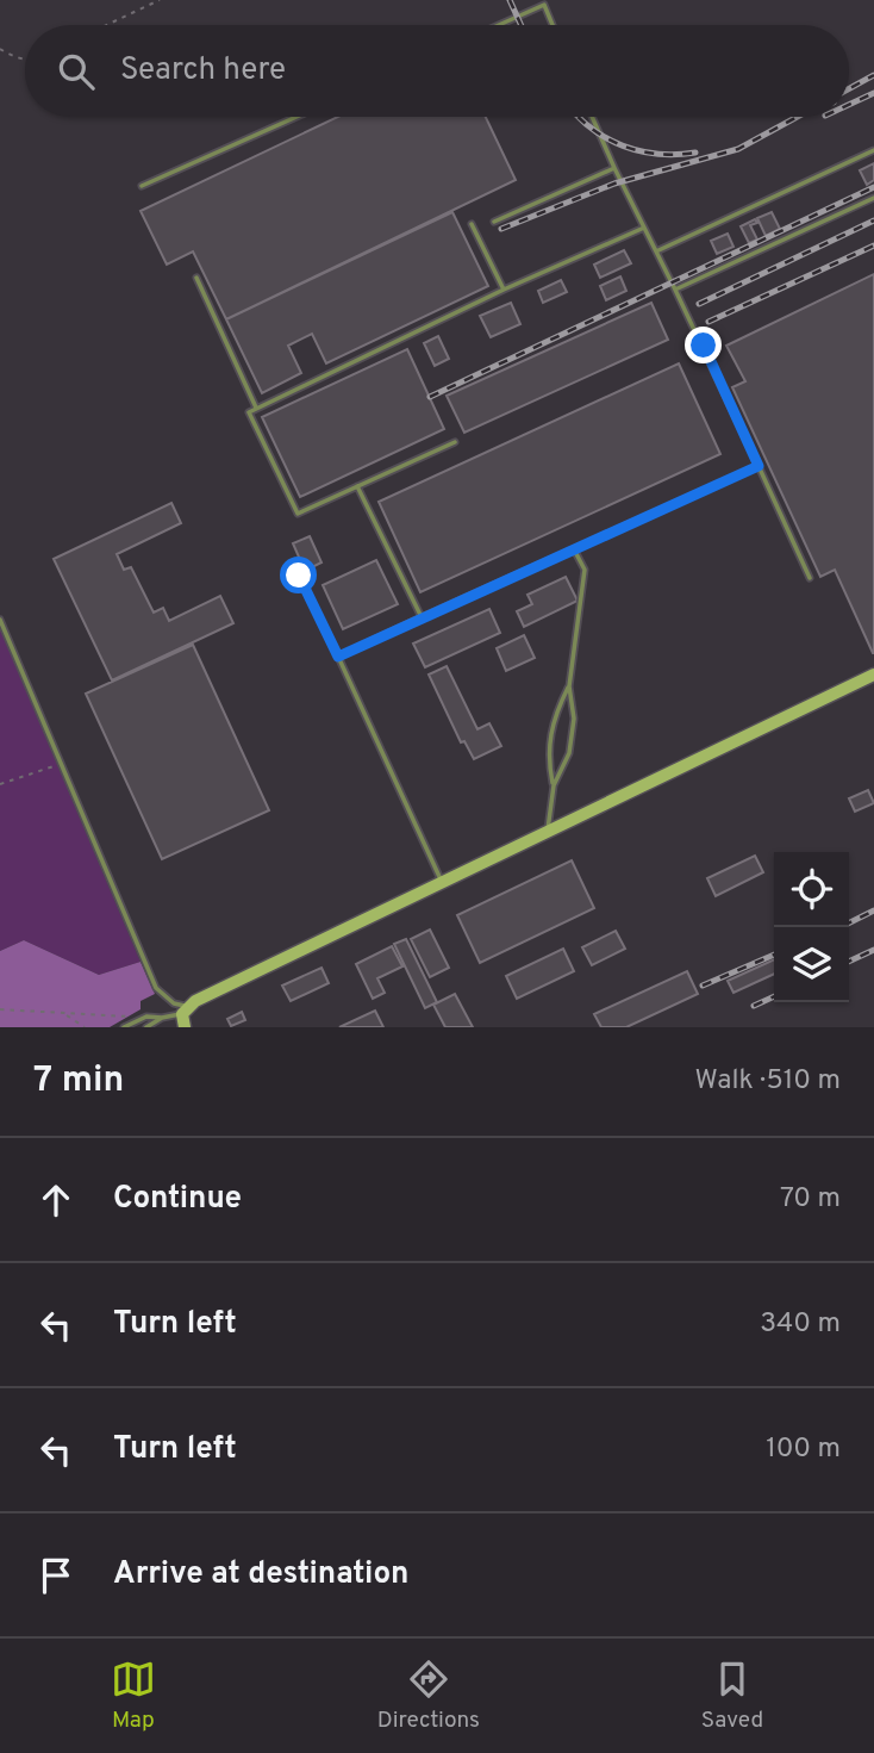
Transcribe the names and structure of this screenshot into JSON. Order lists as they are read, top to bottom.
{
  "page": {
    "search": "Search here",
    "heading": ["7 min", "Walk · 510 m"],
    "list": [
      ["Continue", "70 m"],
      ["Turn left", "340 m"],
      ["Turn left", "100 m"],
      "Arrive at destination"
    ],
    "nav": ["Map", "Directions", "Saved"]
  }
}
